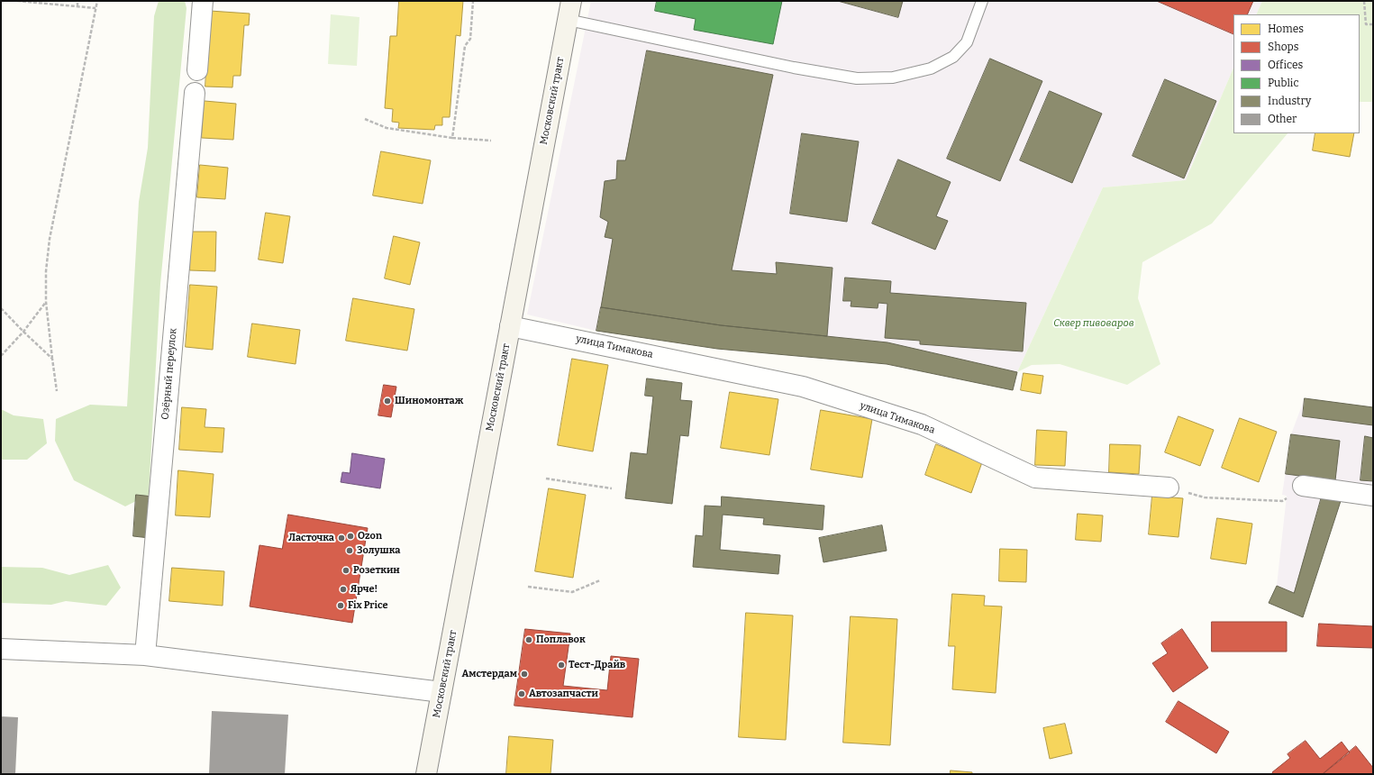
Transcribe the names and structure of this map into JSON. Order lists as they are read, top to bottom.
{
  "streets": {
    "main road": ["Московский тракт"],
    "street": ["улица Тимакова", "Озёрный переулок"]
  },
  "crossings": [
    ["Московский тракт", "улица Тимакова"]
  ],
  "parks": ["Сквер пивоваров"],
  "places": [
    "Шиномонтаж",
    "Ozon",
    "Ласточка",
    "Золушка",
    "Розеткин",
    "Ярче!",
    "Fix Price",
    "Поплавок",
    "Тест-Драйв",
    "Амстердам",
    "Автозапчасти"
  ],
  "legend": [
    "Homes",
    "Shops",
    "Offices",
    "Public",
    "Industry",
    "Other"
  ]
}
